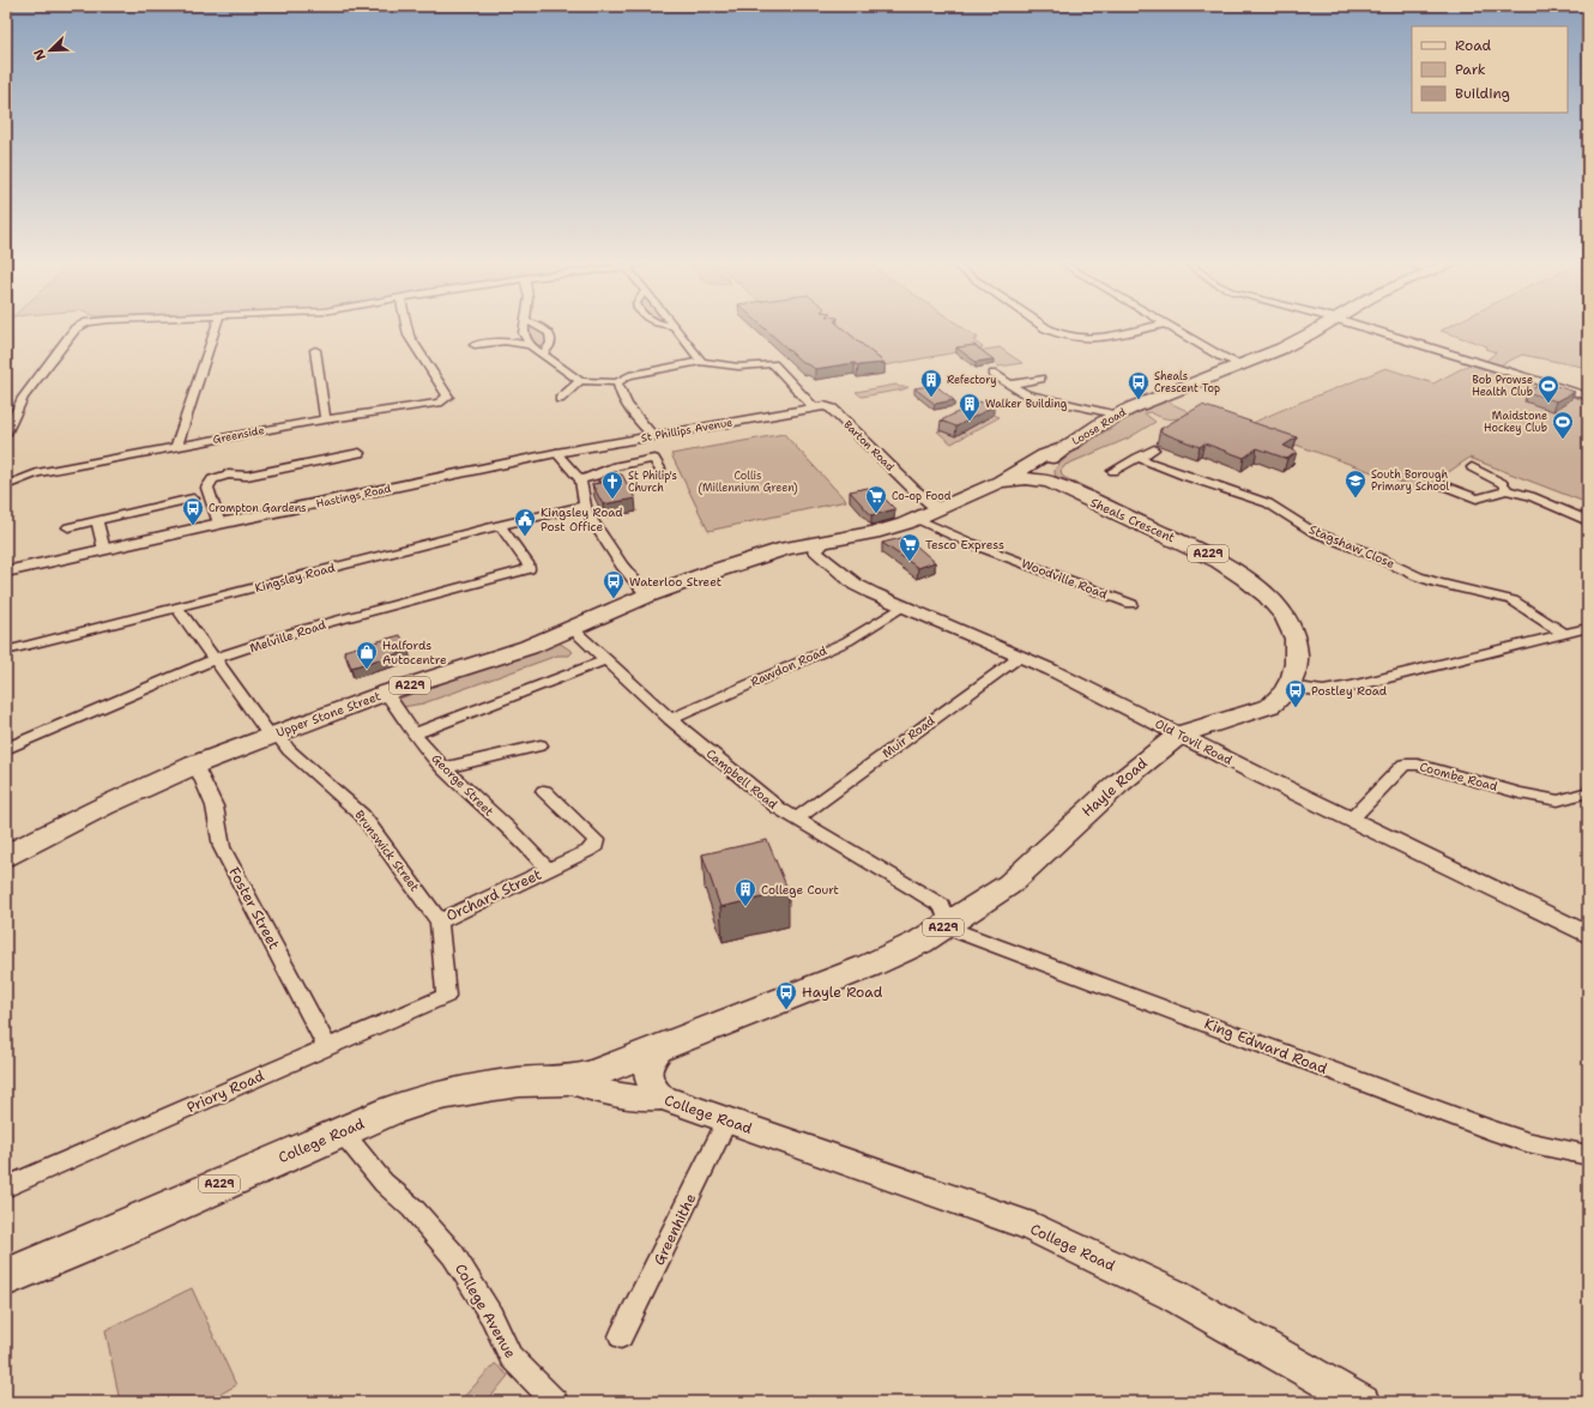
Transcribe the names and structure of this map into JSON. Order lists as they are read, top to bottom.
{
  "streets": {
    "highway": [
      "Loose Road",
      "Sheals Crescent",
      "A229",
      "Upper Stone Street",
      "Hayle Road",
      "College Road"
    ],
    "street": [
      "St Phillips Avenue",
      "Greenside",
      "Barton Road",
      "Hastings Road",
      "Stagshaw Close",
      "Kingsley Road",
      "Woodville Road",
      "Melville Road",
      "Rawdon Road",
      "Muir Road",
      "Old Tovil Road",
      "Coombe Road",
      "Campbell Road",
      "George Street",
      "Brunswick Street",
      "Orchard Street",
      "Foster Street",
      "King Edward Road",
      "Priory Road",
      "Greenhithe",
      "College Avenue"
    ]
  },
  "crossings": [
    ["Loose Road", "Barton Road"],
    ["Loose Road", "Sheals Crescent"],
    ["Loose Road", "Woodville Road"],
    ["Loose Road", "Upper Stone Street"],
    ["Loose Road", "Old Tovil Road"],
    ["St Phillips Avenue", "Barton Road"],
    ["St Phillips Avenue", "Hastings Road"],
    ["Sheals Crescent", "A229"],
    ["A229", "Old Tovil Road"],
    ["A229", "Hayle Road"],
    ["Kingsley Road", "Melville Road"],
    ["Kingsley Road", "Brunswick Street"],
    ["Melville Road", "Brunswick Street"],
    ["Rawdon Road", "Old Tovil Road"],
    ["Rawdon Road", "Campbell Road"],
    ["Upper Stone Street", "Old Tovil Road"],
    ["Upper Stone Street", "Campbell Road"],
    ["Upper Stone Street", "George Street"],
    ["Upper Stone Street", "Brunswick Street"],
    ["Upper Stone Street", "Foster Street"],
    ["Muir Road", "Old Tovil Road"],
    ["Muir Road", "Campbell Road"],
    ["Old Tovil Road", "Coombe Road"],
    ["Old Tovil Road", "Hayle Road"],
    ["Campbell Road", "Hayle Road"],
    ["Campbell Road", "King Edward Road"],
    ["George Street", "Orchard Street"],
    ["Hayle Road", "King Edward Road"],
    ["Hayle Road", "College Road"],
    ["Brunswick Street", "Orchard Street"],
    ["Brunswick Street", "Priory Road"],
    ["Orchard Street", "Priory Road"],
    ["Foster Street", "Priory Road"],
    ["College Road", "Greenhithe"],
    ["College Road", "College Avenue"]
  ],
  "parks": ["Collis (Millennium Green)"],
  "places": {
    "building": ["Refectory", "Walker Building", "College Court"],
    "bus stop": [
      "Sheals Crescent Top",
      "Crompton Gardens",
      "Waterloo Street",
      "Postley Road",
      "Hayle Road"
    ],
    "sports": ["Bob Prowse Health Club", "Maidstone Hockey Club"],
    "school or university": ["South Borough Primary School"],
    "church": ["St Philip's Church"],
    "supermarket": ["Co-op Food", "Tesco Express"],
    "public building": ["Kingsley Road Post Office"],
    "shop": ["Halfords Autocentre"]
  },
  "legend": ["Road", "Park", "Building"],
  "north": "bottom left"
}
